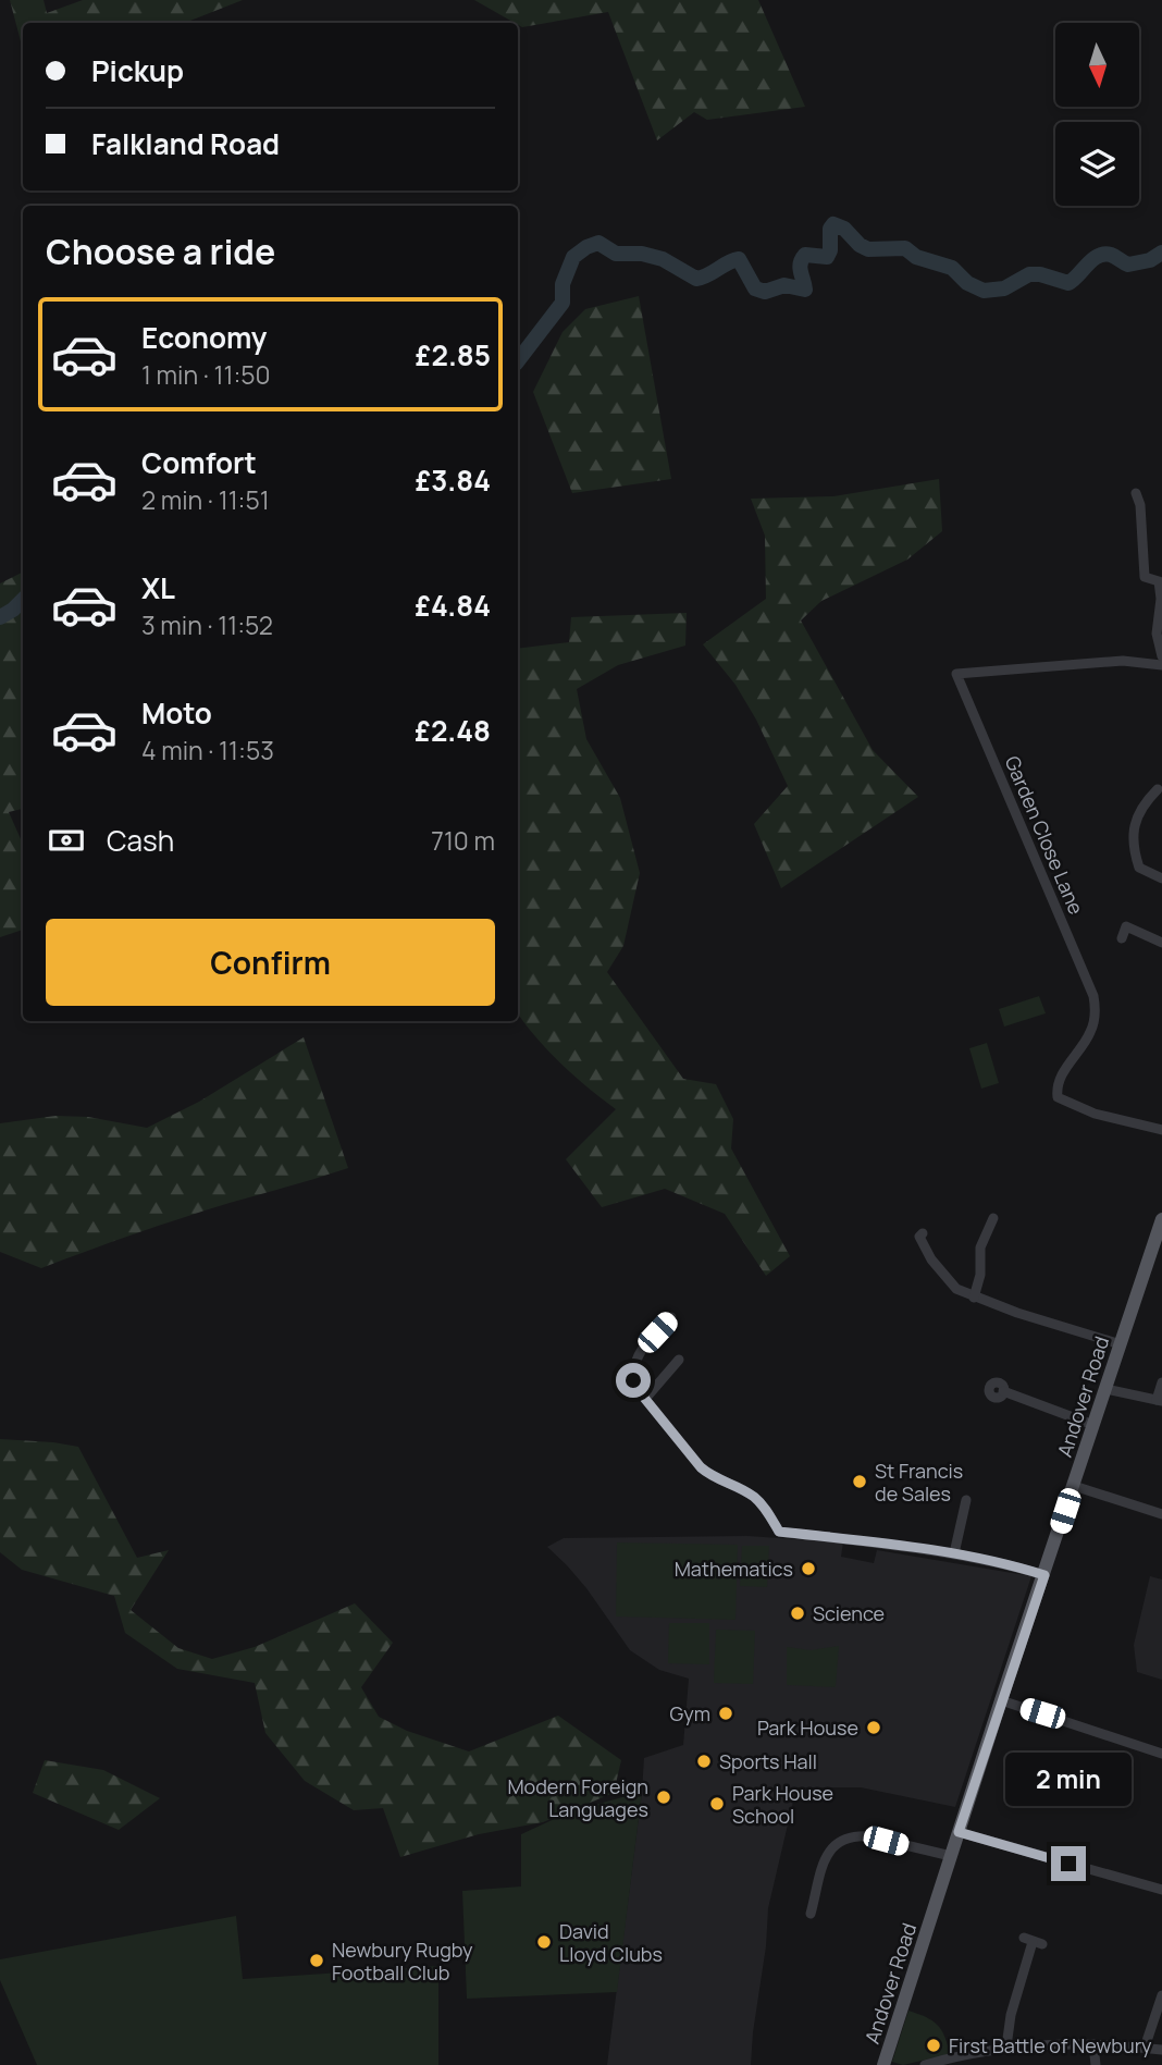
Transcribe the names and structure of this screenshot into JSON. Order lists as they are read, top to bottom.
{
  "streets": {
    "main road": ["Andover Road"],
    "street": ["Garden Close Lane"]
  },
  "places": [
    "St Francis de Sales",
    "Mathematics",
    "Science",
    "Gym",
    "Park House",
    "Sports Hall",
    "Modern Foreign Languages",
    "Park House School",
    "David Lloyd Clubs",
    "Newbury Rugby Football Club",
    "First Battle of Newbury"
  ],
  "north": "bottom",
  "page": {
    "banner": ["Pickup", "Falkland Road"],
    "heading": "Choose a ride",
    "list": [
      {
        "name": "Economy",
        "note": "1 min · 11:50",
        "value": "£2.85"
      },
      {
        "name": "Comfort",
        "note": "2 min · 11:51",
        "value": "£3.84"
      },
      {
        "name": "XL",
        "note": "3 min · 11:52",
        "value": "£4.84"
      },
      {
        "name": "Moto",
        "note": "4 min · 11:53",
        "value": "£2.48"
      }
    ],
    "pay": ["Cash", "710 m"],
    "buttons": "Confirm",
    "bubble": "2 min"
  }
}
